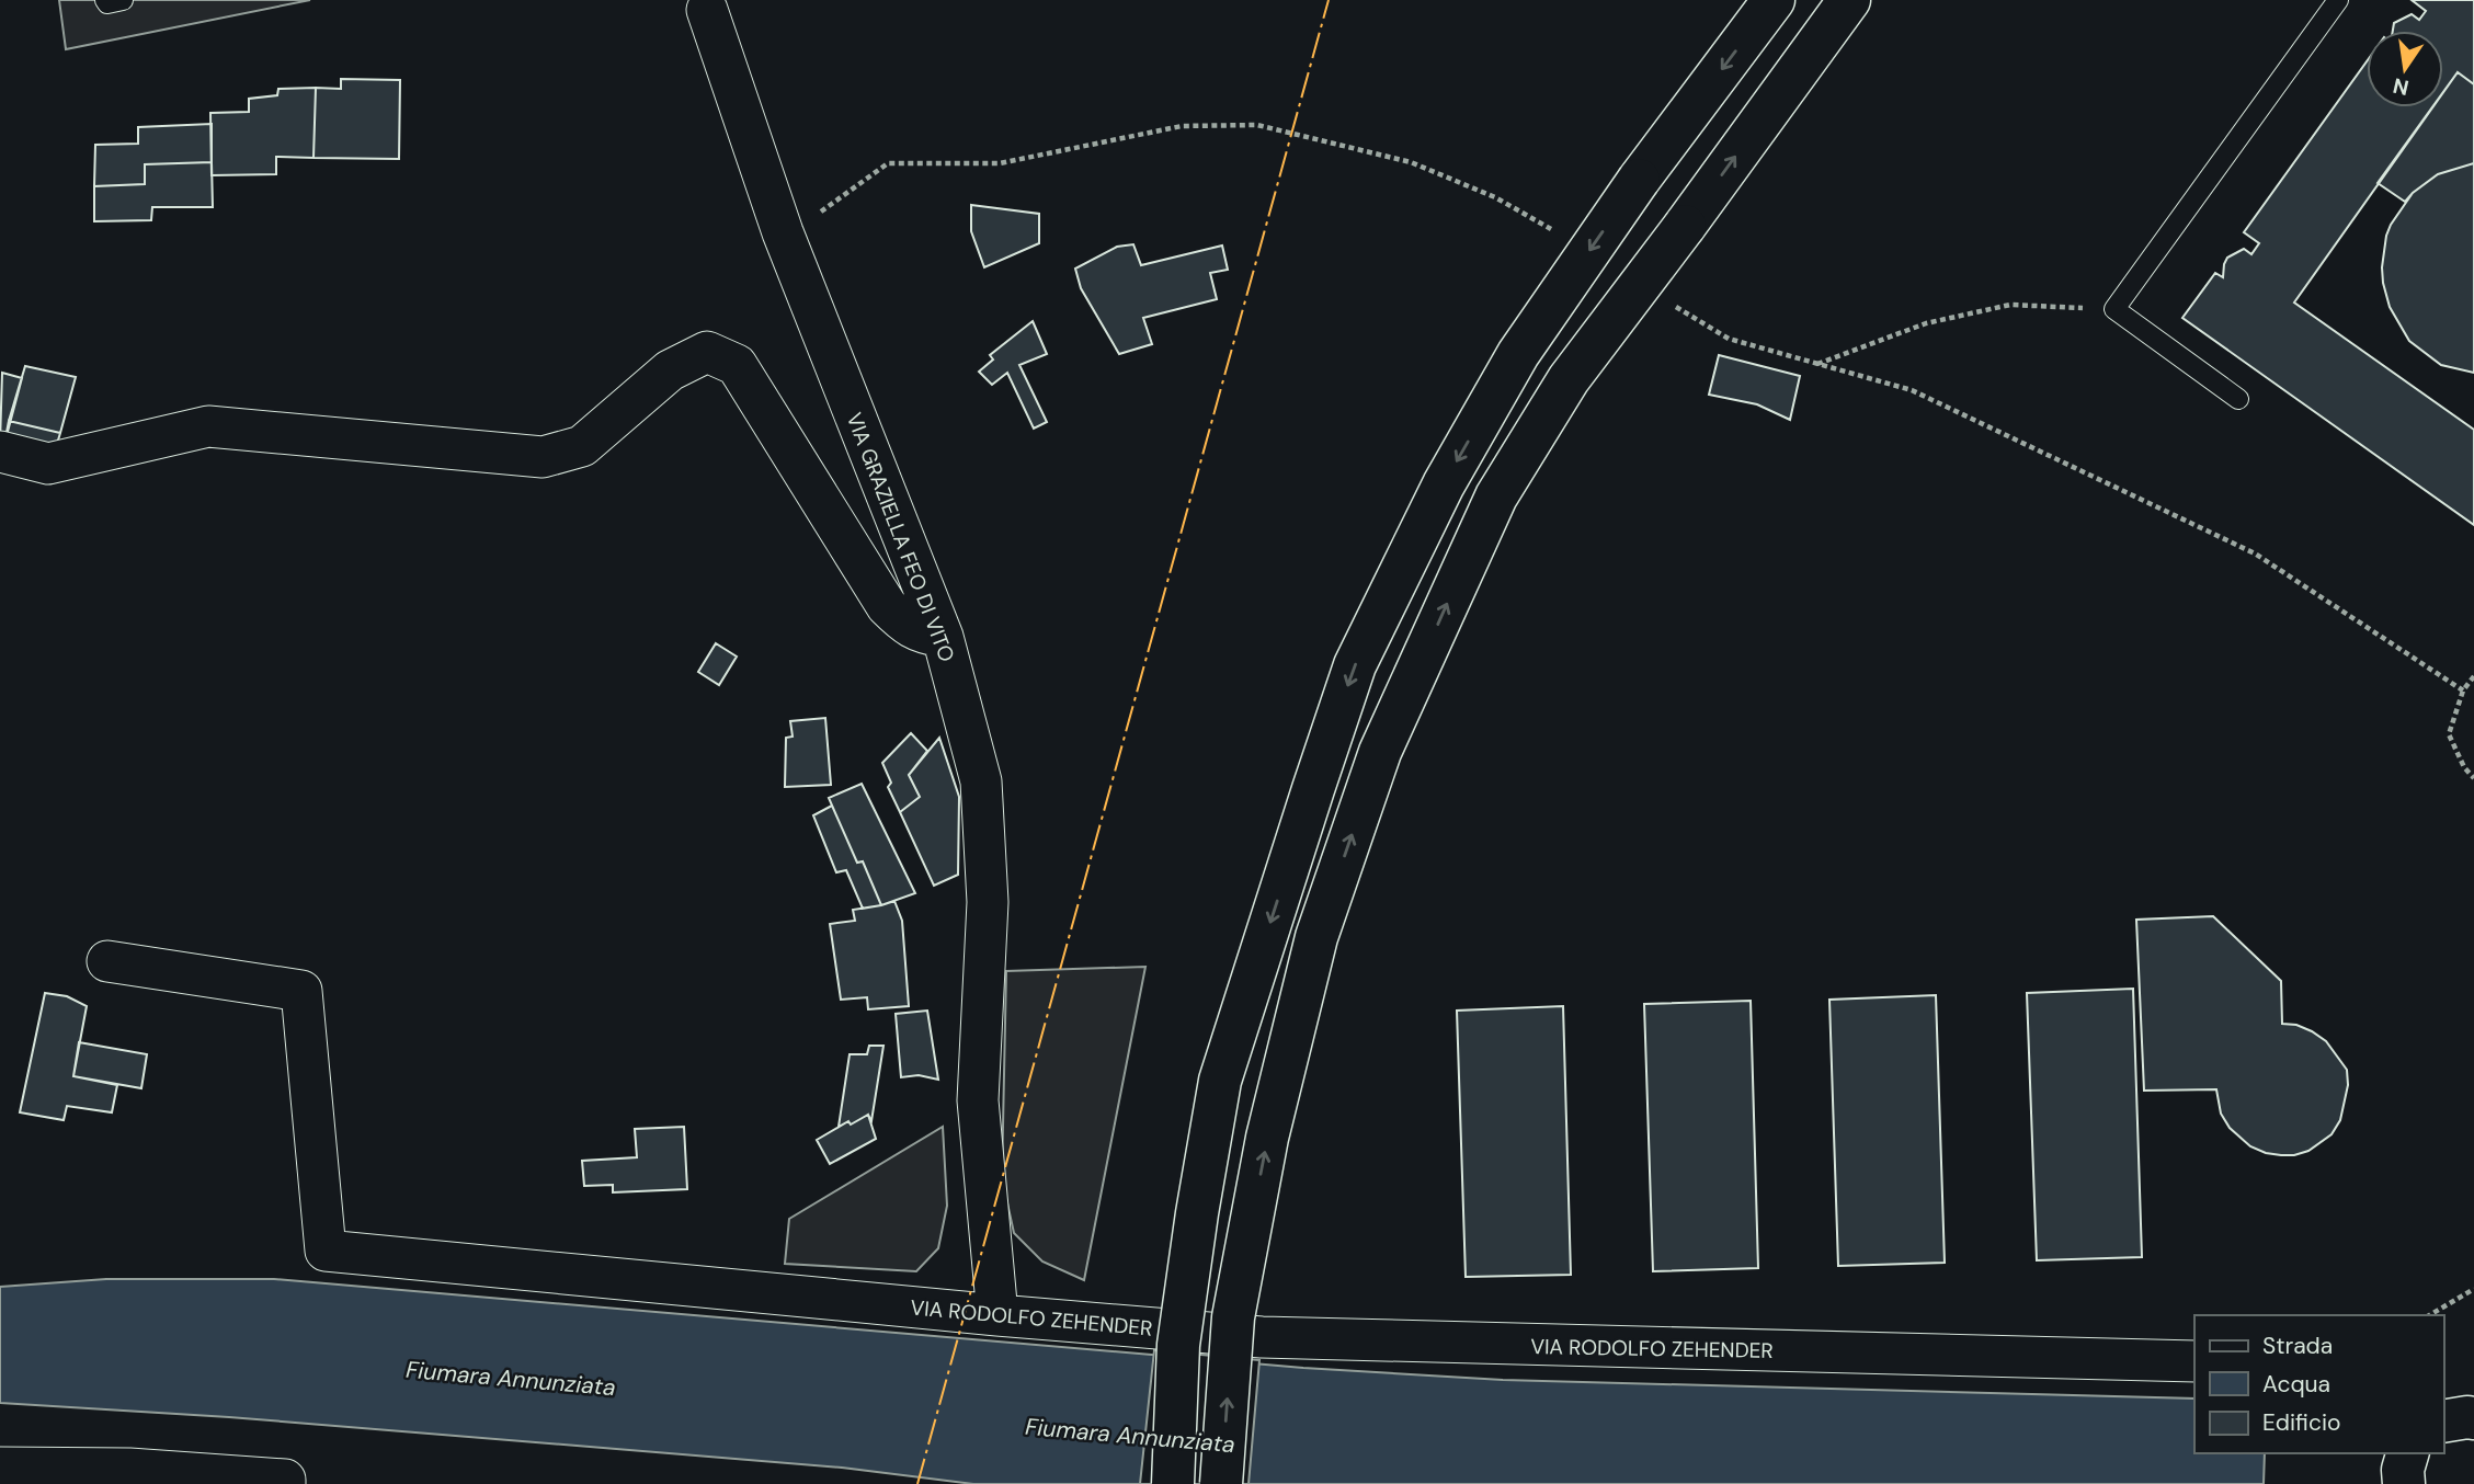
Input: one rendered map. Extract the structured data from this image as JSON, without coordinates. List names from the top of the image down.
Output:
{
  "streets": {
    "street": ["VIA GRAZIELLA FEO DI VITO", "VIA RODOLFO ZEHENDER"]
  },
  "crossings": [
    ["VIA GRAZIELLA FEO DI VITO", "VIA RODOLFO ZEHENDER"]
  ],
  "water": ["Fiumara Annunziata"],
  "legend": ["Strada", "Acqua", "Edificio"],
  "north": "bottom"
}
